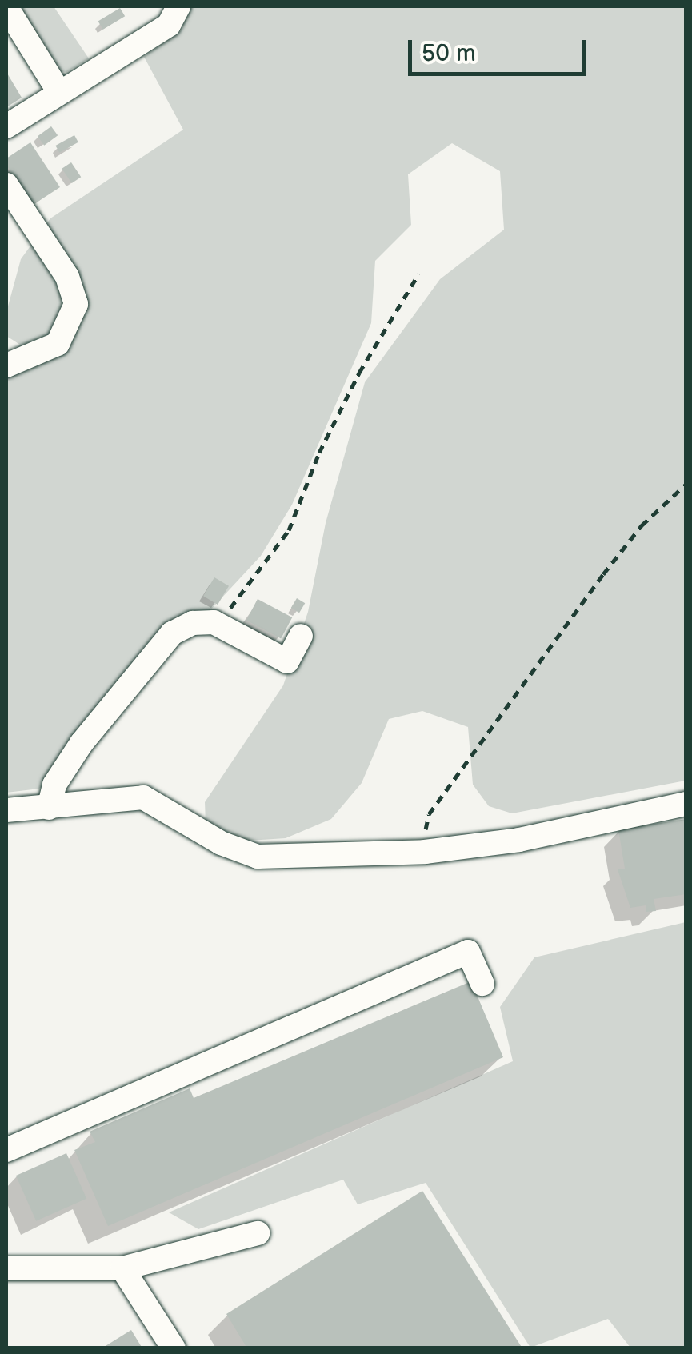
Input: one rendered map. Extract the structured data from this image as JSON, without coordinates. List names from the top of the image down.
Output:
{
  "scale_bar": "50 m"
}
